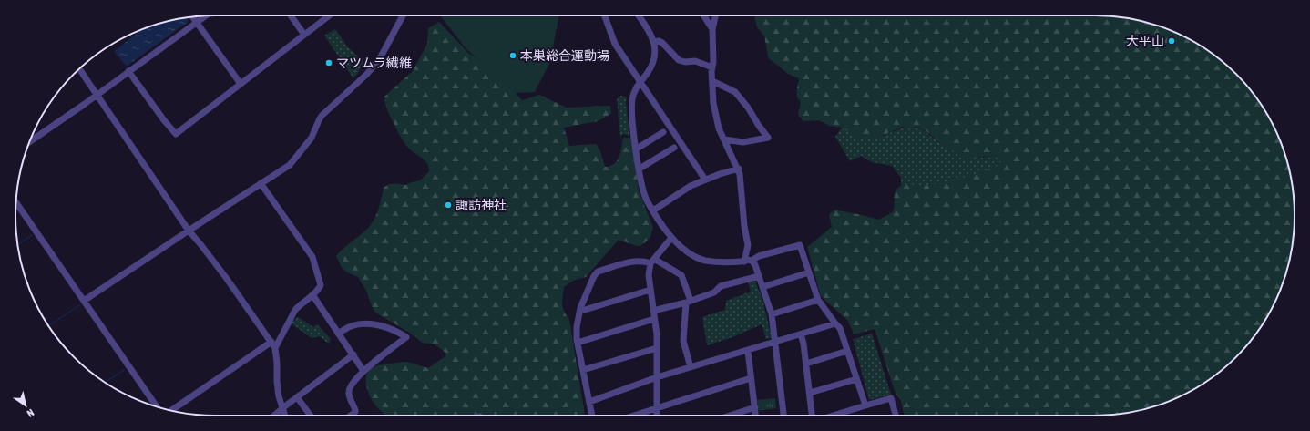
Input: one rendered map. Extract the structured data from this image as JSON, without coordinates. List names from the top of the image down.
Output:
{
  "places": [
    "大平山",
    "本巣総合運動場",
    "マツムラ繊維",
    "諏訪神社"
  ],
  "north": "bottom right"
}
